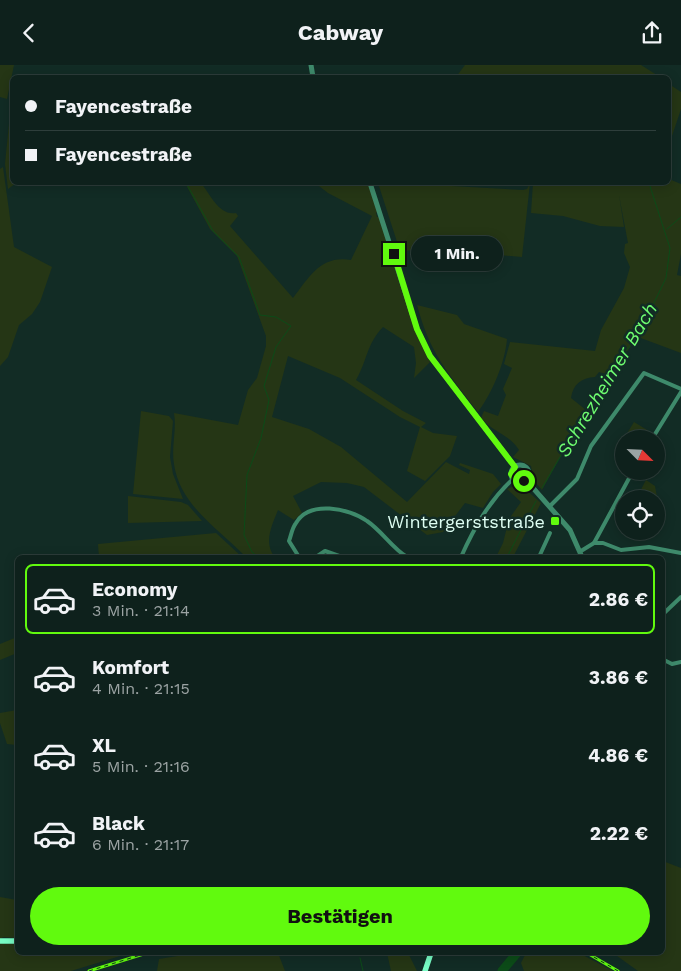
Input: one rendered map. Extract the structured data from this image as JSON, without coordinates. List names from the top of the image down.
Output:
{
  "water": ["Schrezheimer Bach"],
  "places": {
    "transit": ["Wintergerststraße"]
  },
  "north": "bottom right",
  "page": {
    "header": "Cabway",
    "banner": ["Fayencestraße", "Fayencestraße"],
    "bubble": "1 Min.",
    "list": [
      {
        "name": "Economy",
        "note": "3 Min. · 21:14",
        "value": "2.86 €"
      },
      {
        "name": "Komfort",
        "note": "4 Min. · 21:15",
        "value": "3.86 €"
      },
      {
        "name": "XL",
        "note": "5 Min. · 21:16",
        "value": "4.86 €"
      },
      {
        "name": "Black",
        "note": "6 Min. · 21:17",
        "value": "2.22 €"
      }
    ],
    "buttons": "Bestätigen"
  }
}
